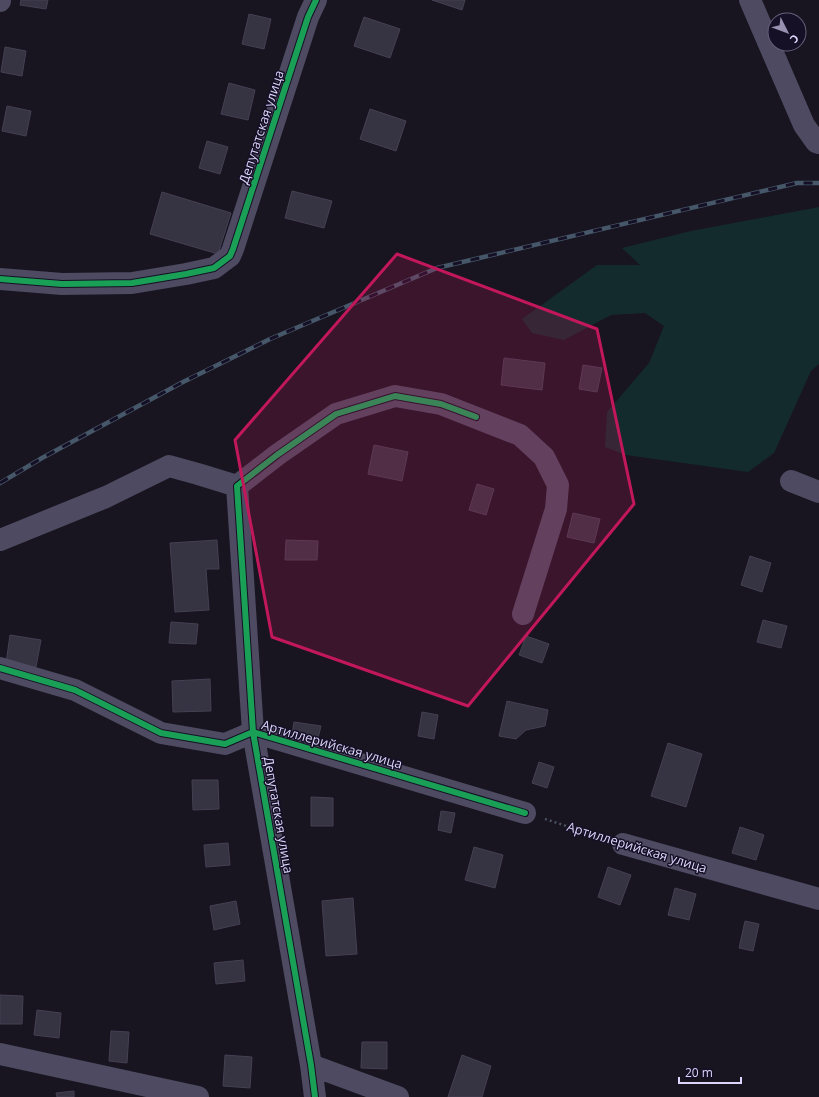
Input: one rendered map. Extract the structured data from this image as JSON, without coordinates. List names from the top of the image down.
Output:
{
  "streets": {
    "street": ["Депутатская улица", "Артиллерийская улица"]
  },
  "crossings": [
    ["Депутатская улица", "Артиллерийская улица"]
  ],
  "scale_bar": "20 m",
  "north": "bottom right"
}
